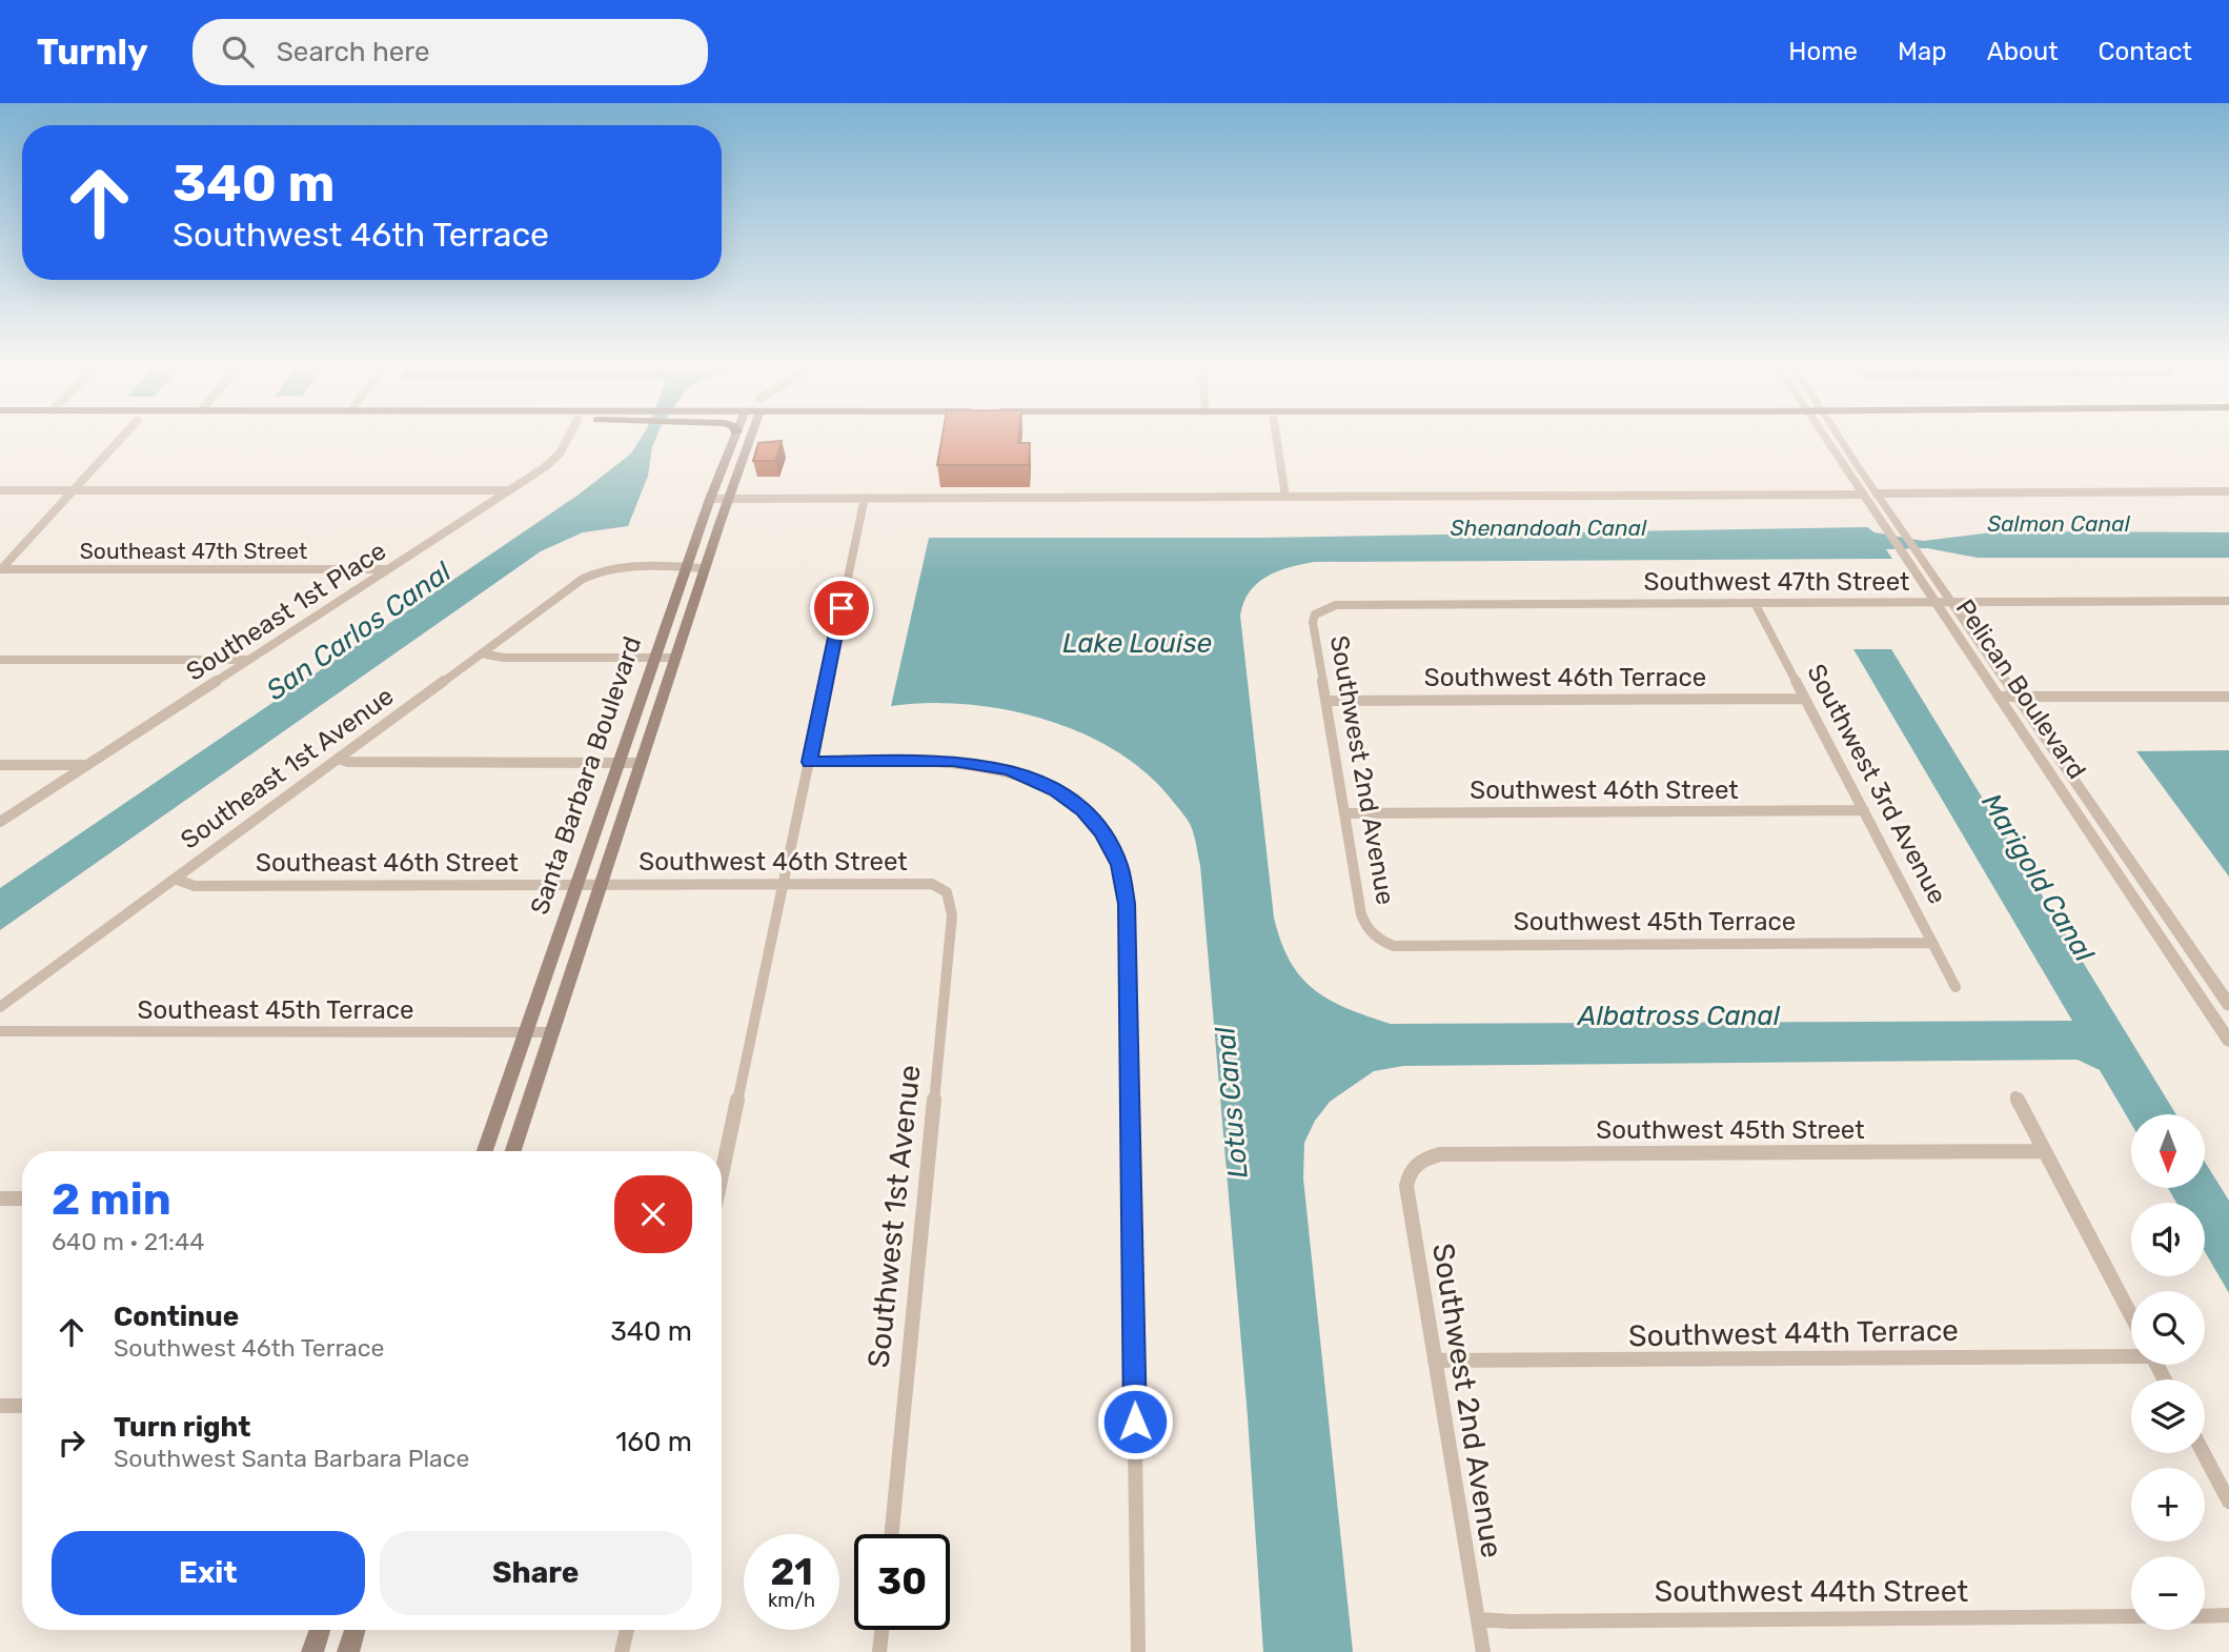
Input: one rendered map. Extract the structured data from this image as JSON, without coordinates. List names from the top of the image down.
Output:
{
  "streets": {
    "main road": ["Santa Barbara Boulevard"],
    "street": [
      "Southeast 47th Street",
      "Southwest 47th Street",
      "Southeast 1st Place",
      "Southwest 46th Terrace",
      "Pelican Boulevard",
      "Southeast 1st Avenue",
      "Southwest 2nd Avenue",
      "Southwest 3rd Avenue",
      "Southwest 46th Street",
      "Southeast 46th Street",
      "Southwest 45th Terrace",
      "Southeast 45th Terrace",
      "Southwest 45th Street",
      "Southwest 1st Avenue",
      "Southwest 44th Terrace",
      "Southwest 44th Street"
    ]
  },
  "crossings": [
    ["Southeast 47th Street", "Southeast 1st Place"],
    ["Southwest 47th Street", "Pelican Boulevard"],
    ["Southwest 47th Street", "Southwest 2nd Avenue"],
    ["Southwest 47th Street", "Southwest 3rd Avenue"],
    ["Southwest 46th Terrace", "Southwest 2nd Avenue"],
    ["Southwest 46th Terrace", "Southwest 3rd Avenue"],
    ["Southeast 1st Avenue", "Santa Barbara Boulevard"],
    ["Southeast 1st Avenue", "Southeast 46th Street"],
    ["Southwest 2nd Avenue", "Southwest 46th Street"],
    ["Southwest 2nd Avenue", "Southwest 45th Terrace"],
    ["Southwest 2nd Avenue", "Southwest 45th Street"],
    ["Southwest 2nd Avenue", "Southwest 44th Terrace"],
    ["Southwest 2nd Avenue", "Southwest 44th Street"],
    ["Santa Barbara Boulevard", "Southwest 46th Street"],
    ["Santa Barbara Boulevard", "Southeast 46th Street"],
    ["Santa Barbara Boulevard", "Southeast 45th Terrace"],
    ["Southwest 3rd Avenue", "Southwest 46th Street"],
    ["Southwest 3rd Avenue", "Southwest 45th Terrace"],
    ["Southwest 46th Street", "Southeast 46th Street"],
    ["Southwest 46th Street", "Southwest 1st Avenue"]
  ],
  "water": [
    "Salmon Canal",
    "Shenandoah Canal",
    "San Carlos Canal",
    "Lake Louise",
    "Marigold Canal",
    "Albatross Canal",
    "Lotus Canal"
  ],
  "north": "bottom",
  "page": {
    "header": "Turnly",
    "search": "Search here",
    "nav": [
      "Home",
      "Map",
      "About",
      "Contact"
    ],
    "turn": ["340 m", "Southwest 46th Terrace"],
    "map_buttons": ["+", "−"],
    "heading": ["2 min", "640 m · 21:44"],
    "list": [
      {
        "name": "Continue",
        "note": "Southwest 46th Terrace",
        "value": "340 m"
      },
      {
        "name": "Turn right",
        "note": "Southwest Santa Barbara Place",
        "value": "160 m"
      }
    ],
    "buttons": ["Exit", "Share"],
    "speed": "21 km/h",
    "limit": "30"
  }
}
